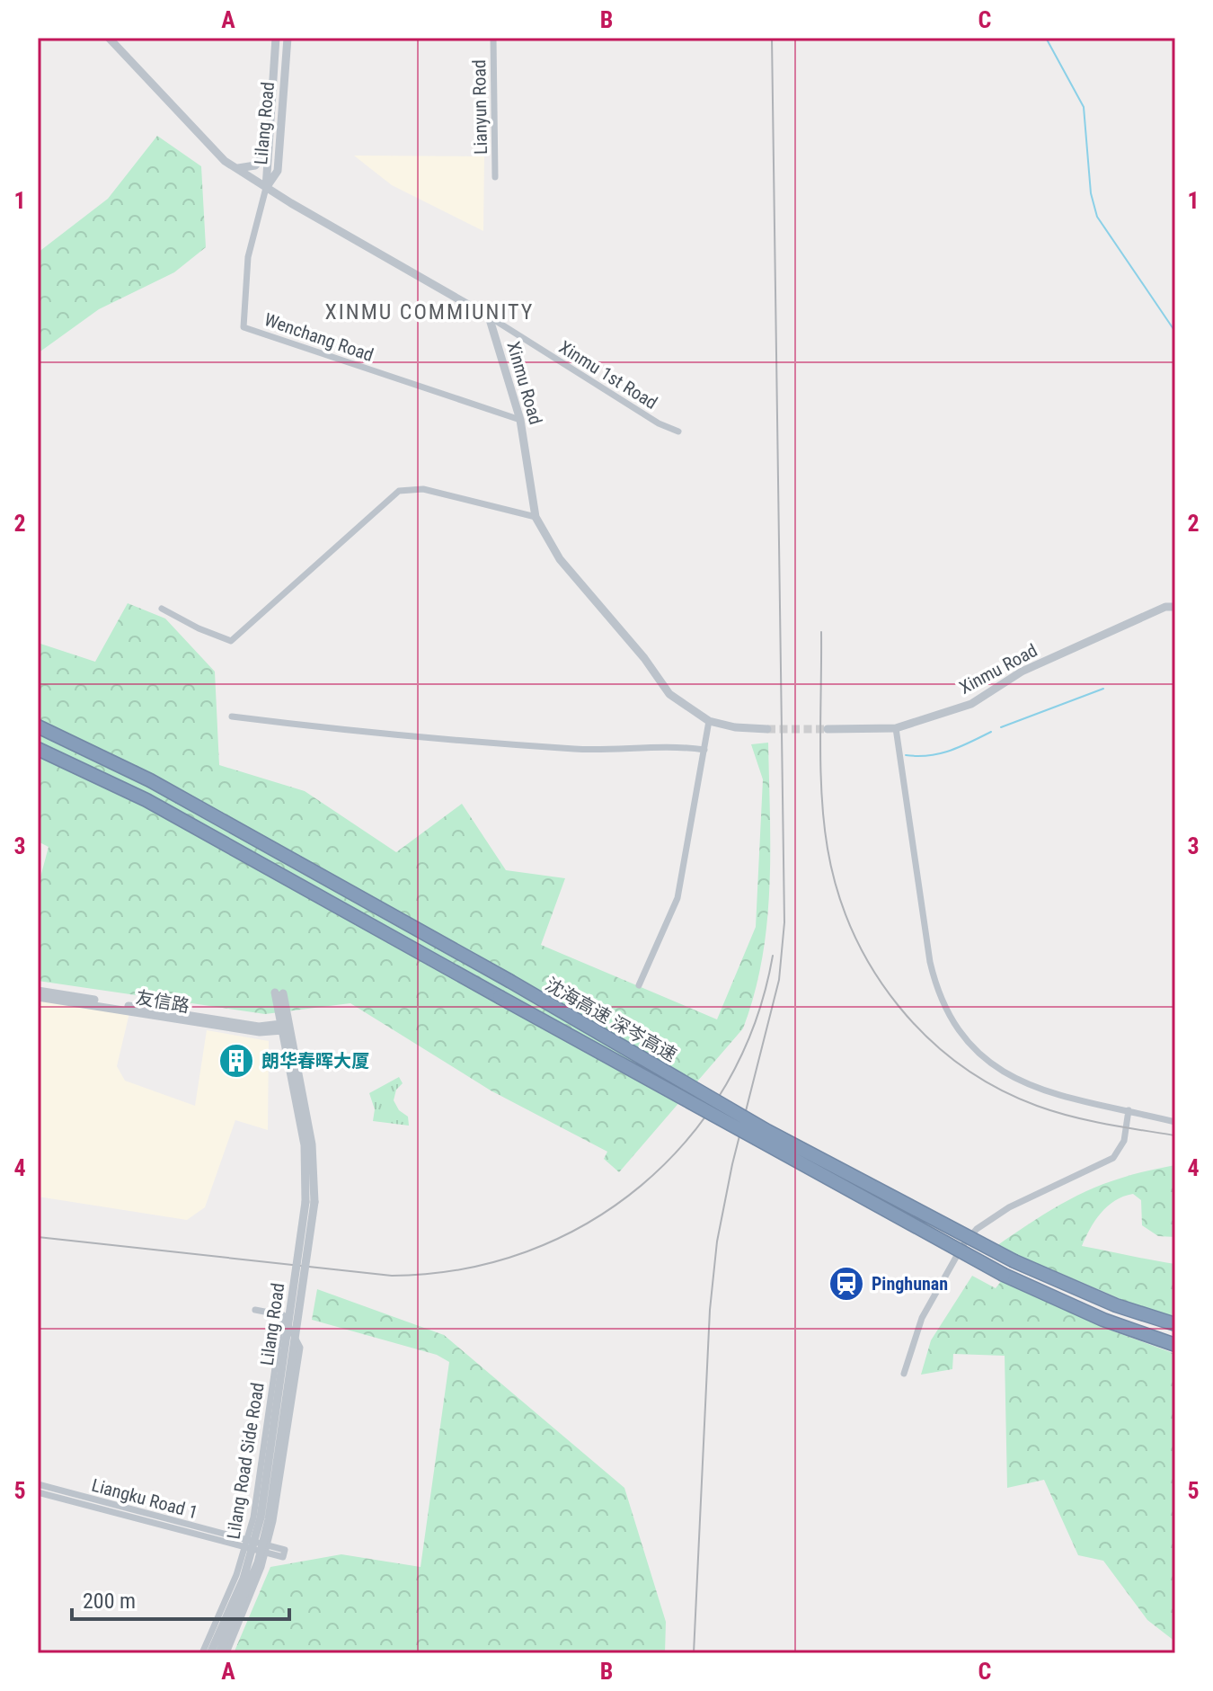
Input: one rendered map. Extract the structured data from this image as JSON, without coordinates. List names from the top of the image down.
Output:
{
  "streets": {
    "highway": ["沈海高速 深岑高速"],
    "street": [
      "Lianyun Road",
      "Lilang Road",
      "Wenchang Road",
      "Xinmu 1st Road",
      "Xinmu Road",
      "友信路",
      "Lilang Road Side Road",
      "Liangku Road 1"
    ]
  },
  "crossings": [
    ["Lilang Road", "Wenchang Road"],
    ["Lilang Road", "友信路"],
    ["Wenchang Road", "Xinmu Road"],
    ["Xinmu 1st Road", "Xinmu Road"],
    ["Lilang Road Side Road", "Liangku Road 1"]
  ],
  "districts": ["XINMU COMMIUNITY"],
  "places": {
    "building": ["朗华春晖大厦"],
    "station": ["Pinghunan"]
  },
  "scale_bar": "200 m",
  "grid": {
    "columns": ["A", "B", "C"],
    "rows": [
      "1",
      "2",
      "3",
      "4",
      "5"
    ]
  }
}
